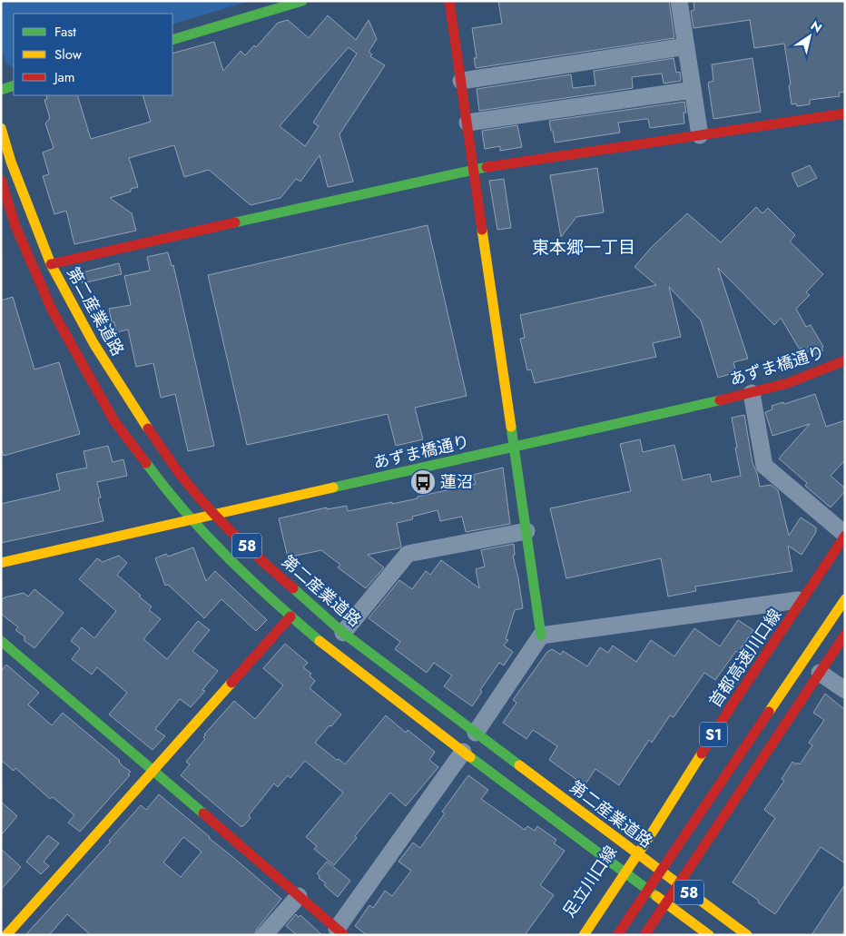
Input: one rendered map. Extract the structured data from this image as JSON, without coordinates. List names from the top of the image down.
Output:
{
  "streets": {
    "main road": [
      "第二産業道路",
      "あずま橋通り",
      "58",
      "首都高速川口線",
      "S1",
      "足立川口線"
    ]
  },
  "crossings": [
    ["第二産業道路", "あずま橋通り"],
    ["第二産業道路", "足立川口線"],
    ["首都高速川口線", "足立川口線"]
  ],
  "districts": ["東本郷一丁目"],
  "places": {
    "bus stop": ["蓮沼"]
  },
  "legend": ["Fast", "Slow", "Jam"],
  "north": "top right"
}
